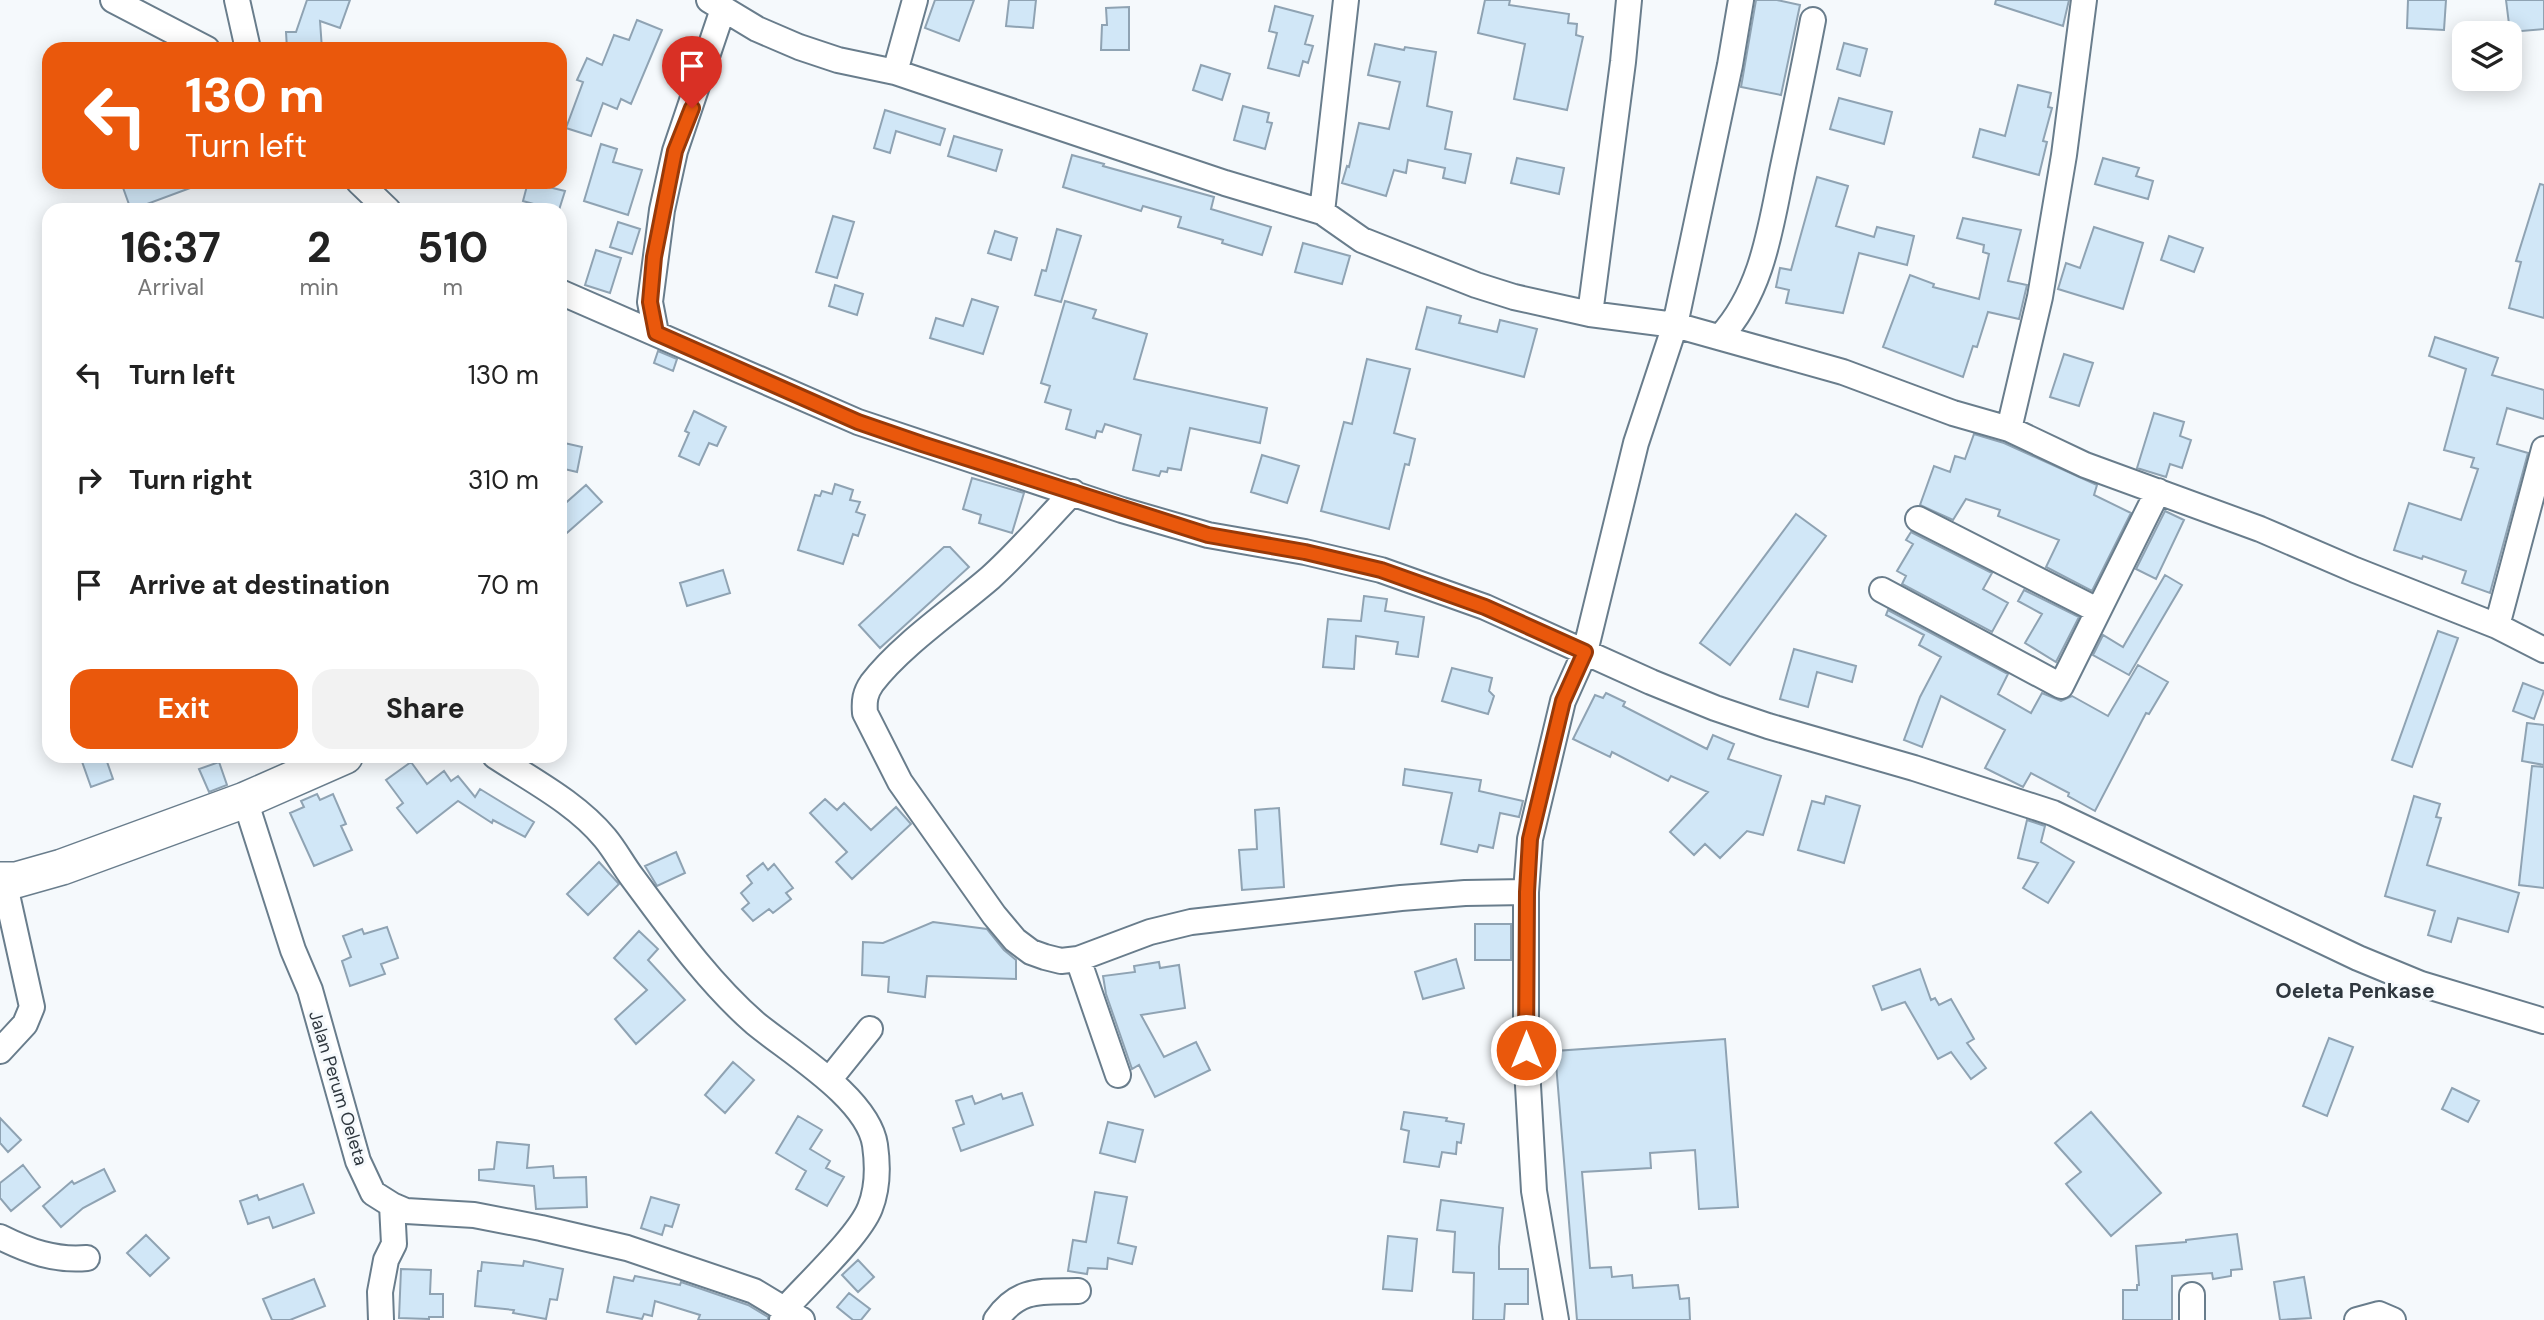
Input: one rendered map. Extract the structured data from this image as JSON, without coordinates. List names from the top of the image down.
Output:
{
  "streets": {
    "street": ["Jalan Perum Oeleta"]
  },
  "districts": ["Oeleta Penkase"],
  "page": {
    "turn": ["130 m", "Turn left"],
    "eta": [
      "16:37",
      "Arrival",
      "2",
      "min",
      "510",
      "m"
    ],
    "list": [
      {
        "name": "Turn left",
        "value": "130 m"
      },
      {
        "name": "Turn right",
        "value": "310 m"
      },
      {
        "name": "Arrive at destination",
        "value": "70 m"
      }
    ],
    "buttons": ["Exit", "Share"]
  }
}
